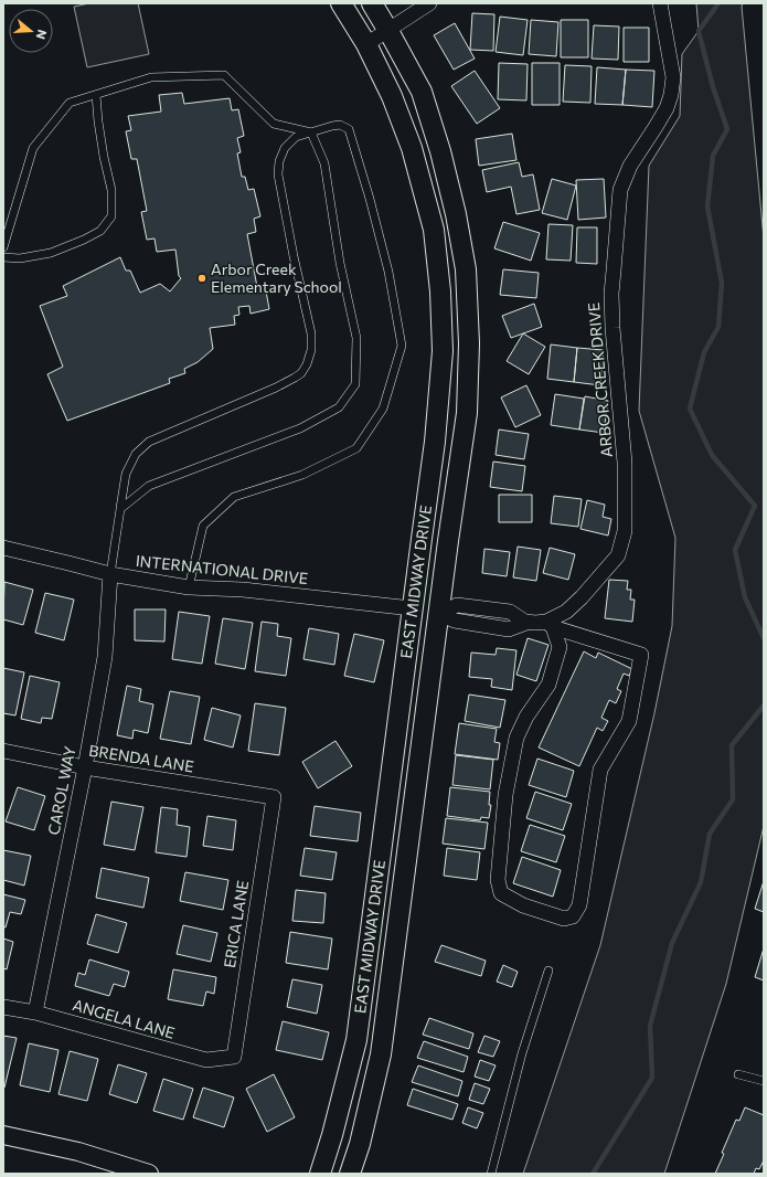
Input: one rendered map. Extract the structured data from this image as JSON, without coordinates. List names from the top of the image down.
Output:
{
  "streets": {
    "main road": ["EAST MIDWAY DRIVE"],
    "street": [
      "ARBOR CREEK DRIVE",
      "INTERNATIONAL DRIVE",
      "BRENDA LANE",
      "CAROL WAY",
      "ERICA LANE",
      "ANGELA LANE"
    ]
  },
  "crossings": [
    ["INTERNATIONAL DRIVE", "EAST MIDWAY DRIVE"],
    ["INTERNATIONAL DRIVE", "CAROL WAY"],
    ["BRENDA LANE", "CAROL WAY"],
    ["BRENDA LANE", "ERICA LANE"],
    ["CAROL WAY", "ANGELA LANE"],
    ["ERICA LANE", "ANGELA LANE"]
  ],
  "places": ["Arbor Creek Elementary School"],
  "north": "right"
}
